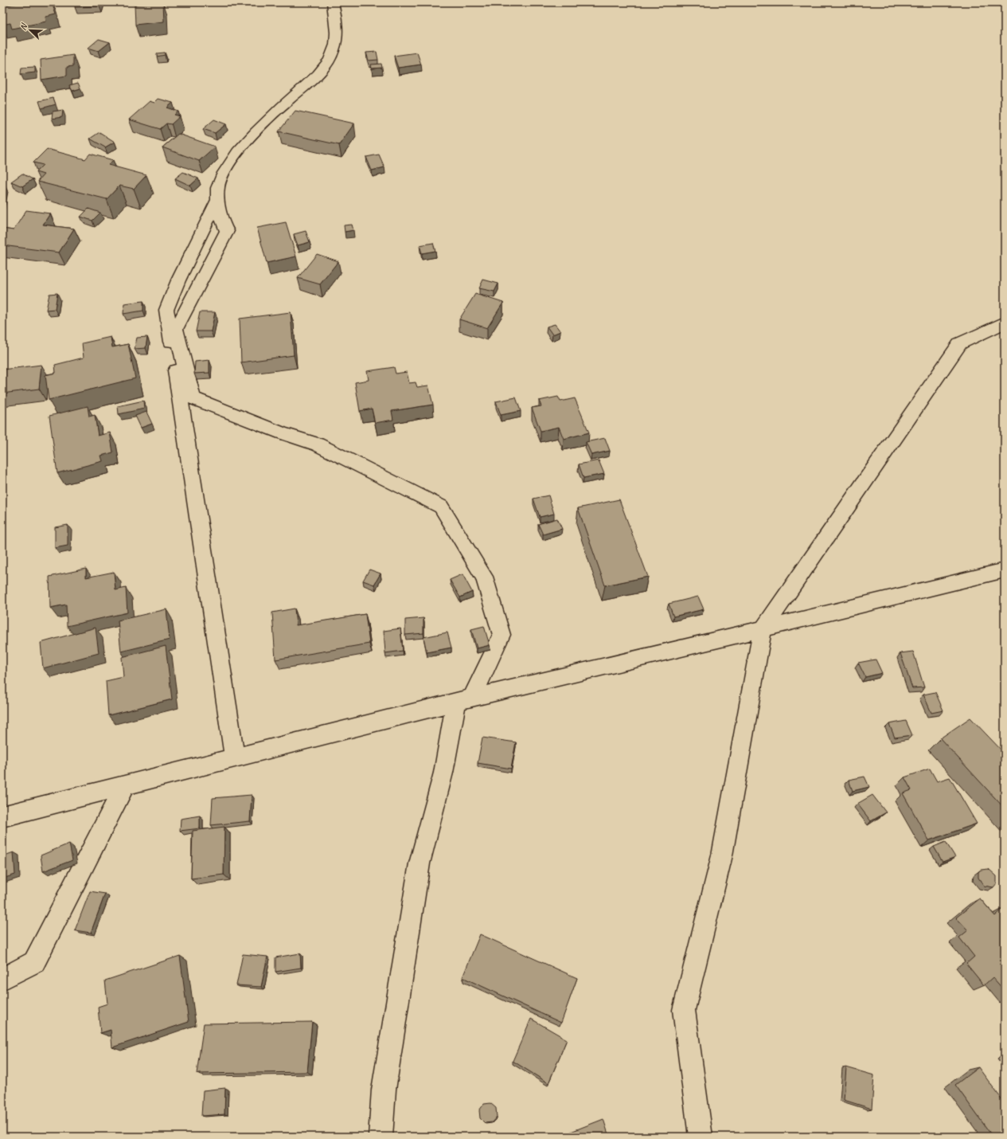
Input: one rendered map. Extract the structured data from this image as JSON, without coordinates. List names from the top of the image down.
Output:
{
  "north": "top left"
}
